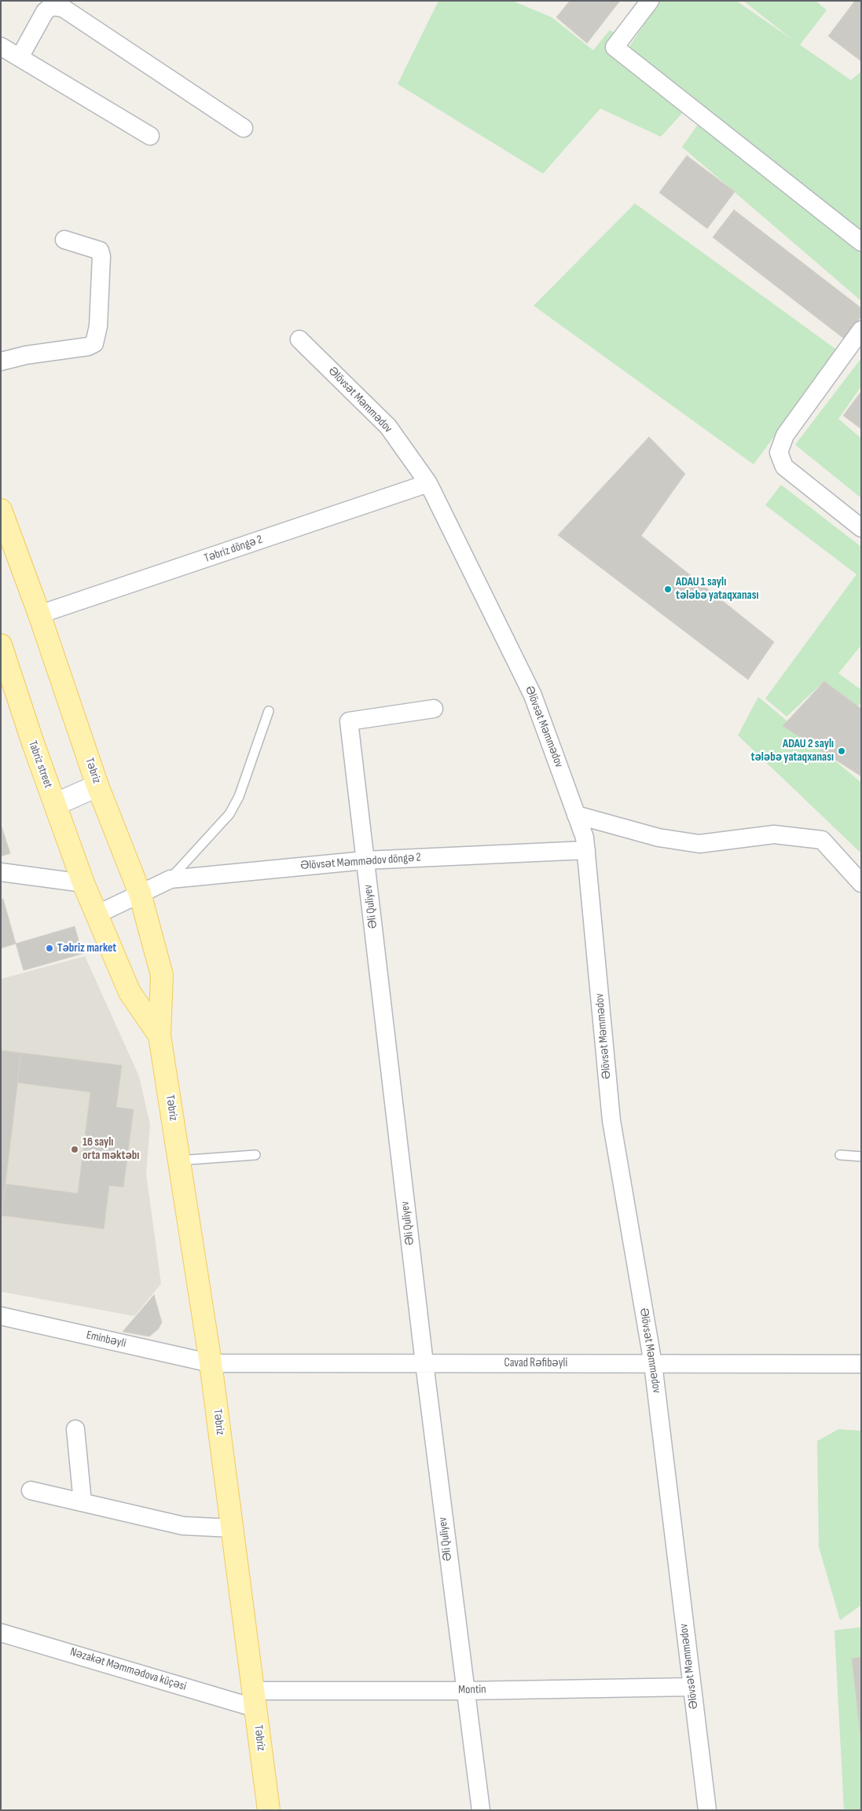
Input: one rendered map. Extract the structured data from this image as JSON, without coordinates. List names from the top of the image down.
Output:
{
  "streets": {
    "main road": ["Tabriz street", "Təbriz"],
    "street": [
      "Əlövsət Məmmədov",
      "Təbriz döngə 2",
      "Əlövsət Məmmədov döngə 2",
      "Əli Quliyev",
      "Eminbəyli",
      "Cavad Rəfibəyli",
      "Nəzakət Məmmədova küçəsi",
      "Montin"
    ]
  },
  "crossings": [
    ["Əlövsət Məmmədov", "Təbriz döngə 2"],
    ["Əlövsət Məmmədov", "Əlövsət Məmmədov döngə 2"],
    ["Əlövsət Məmmədov", "Cavad Rəfibəyli"],
    ["Əlövsət Məmmədov", "Montin"],
    ["Təbriz döngə 2", "Təbriz"],
    ["Tabriz street", "Təbriz"],
    ["Təbriz", "Əlövsət Məmmədov döngə 2"],
    ["Təbriz", "Eminbəyli"],
    ["Təbriz", "Cavad Rəfibəyli"],
    ["Təbriz", "Nəzakət Məmmədova küçəsi"],
    ["Təbriz", "Montin"],
    ["Əlövsət Məmmədov döngə 2", "Əli Quliyev"],
    ["Əli Quliyev", "Cavad Rəfibəyli"],
    ["Əli Quliyev", "Montin"],
    ["Eminbəyli", "Cavad Rəfibəyli"],
    ["Nəzakət Məmmədova küçəsi", "Montin"]
  ],
  "places": [
    "ADAU 1 saylı tələbə yataqxanası",
    "ADAU 2 saylı tələbə yataqxanası",
    "Təbriz market",
    "16 saylı orta məktəbı"
  ]
}
